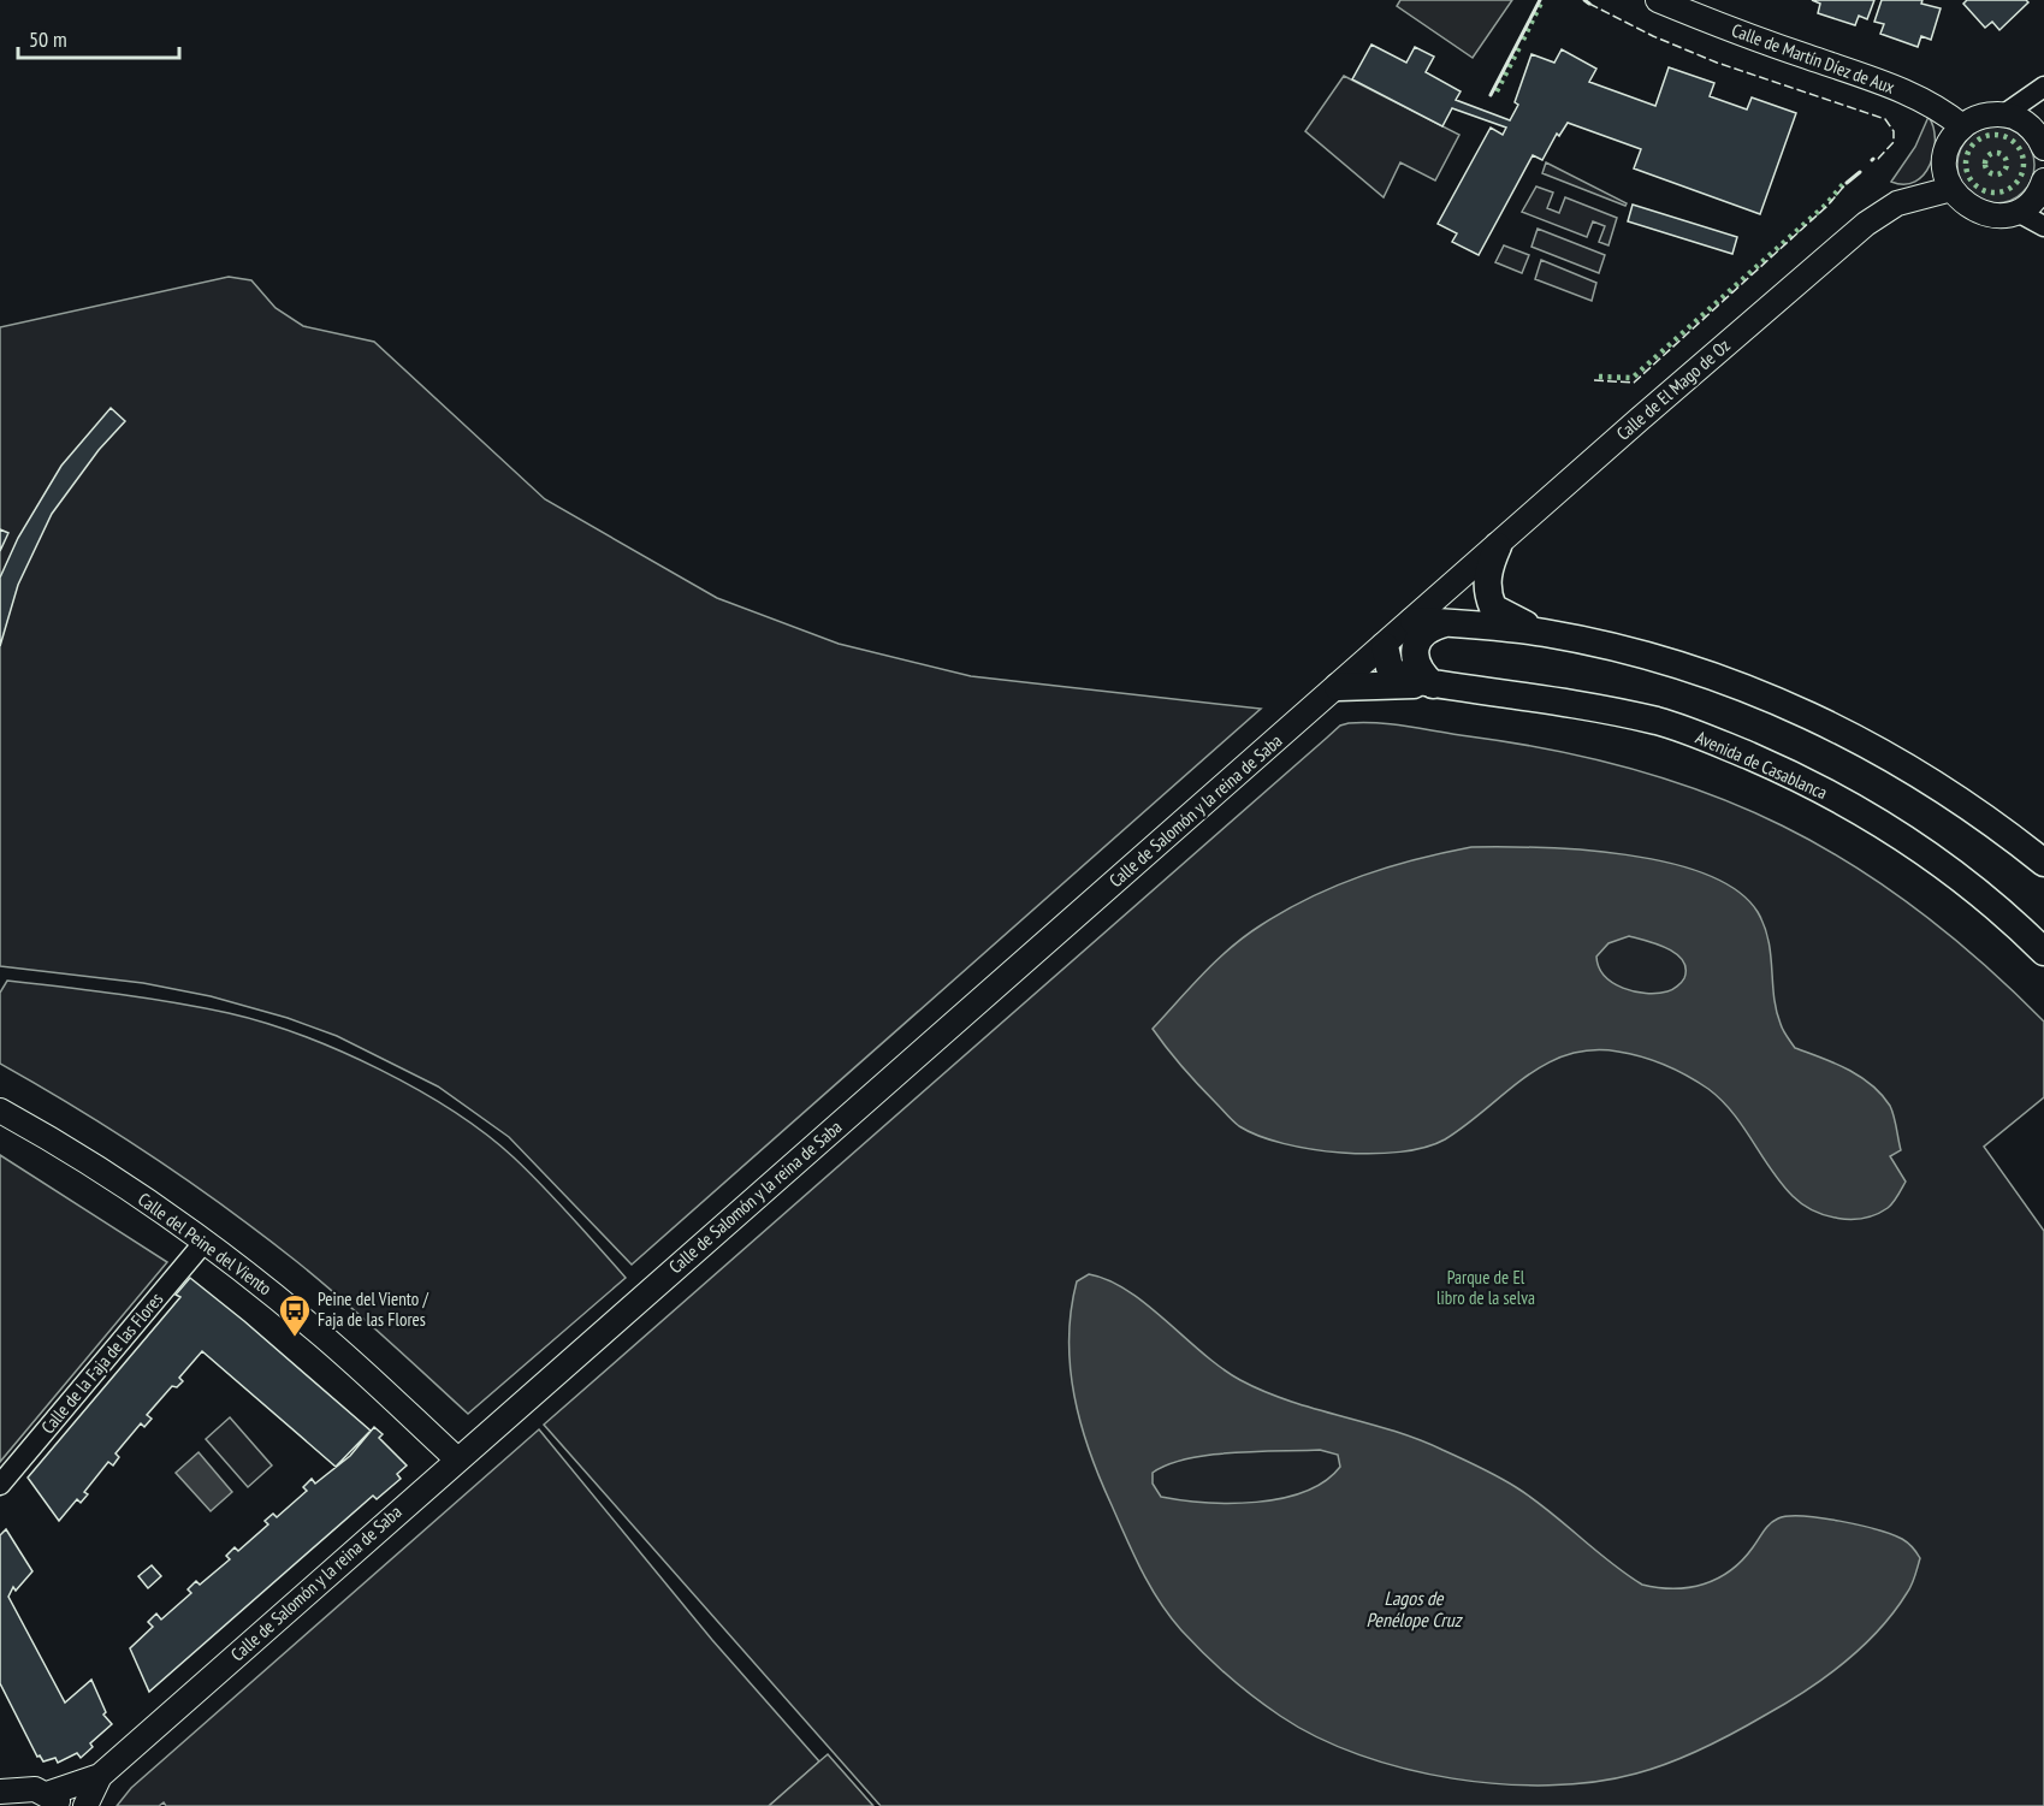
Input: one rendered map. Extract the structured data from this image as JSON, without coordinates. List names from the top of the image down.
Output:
{
  "streets": {
    "main road": ["Avenida de Casablanca"],
    "street": [
      "Calle de Martín Díez de Aux",
      "Calle de El Mago de Oz",
      "Calle de Salomón y la reina de Saba",
      "Calle del Peine del Viento",
      "Calle de la Faja de las Flores"
    ]
  },
  "crossings": [
    ["Calle de El Mago de Oz", "Calle de Salomón y la reina de Saba"],
    ["Calle de Salomón y la reina de Saba", "Calle del Peine del Viento"],
    ["Calle del Peine del Viento", "Calle de la Faja de las Flores"]
  ],
  "water": ["Lagos de Penélope Cruz"],
  "parks": ["Parque de El libro de la selva"],
  "places": {
    "bus stop": ["Peine del Viento / Faja de las Flores"]
  },
  "scale_bar": "50 m"
}
